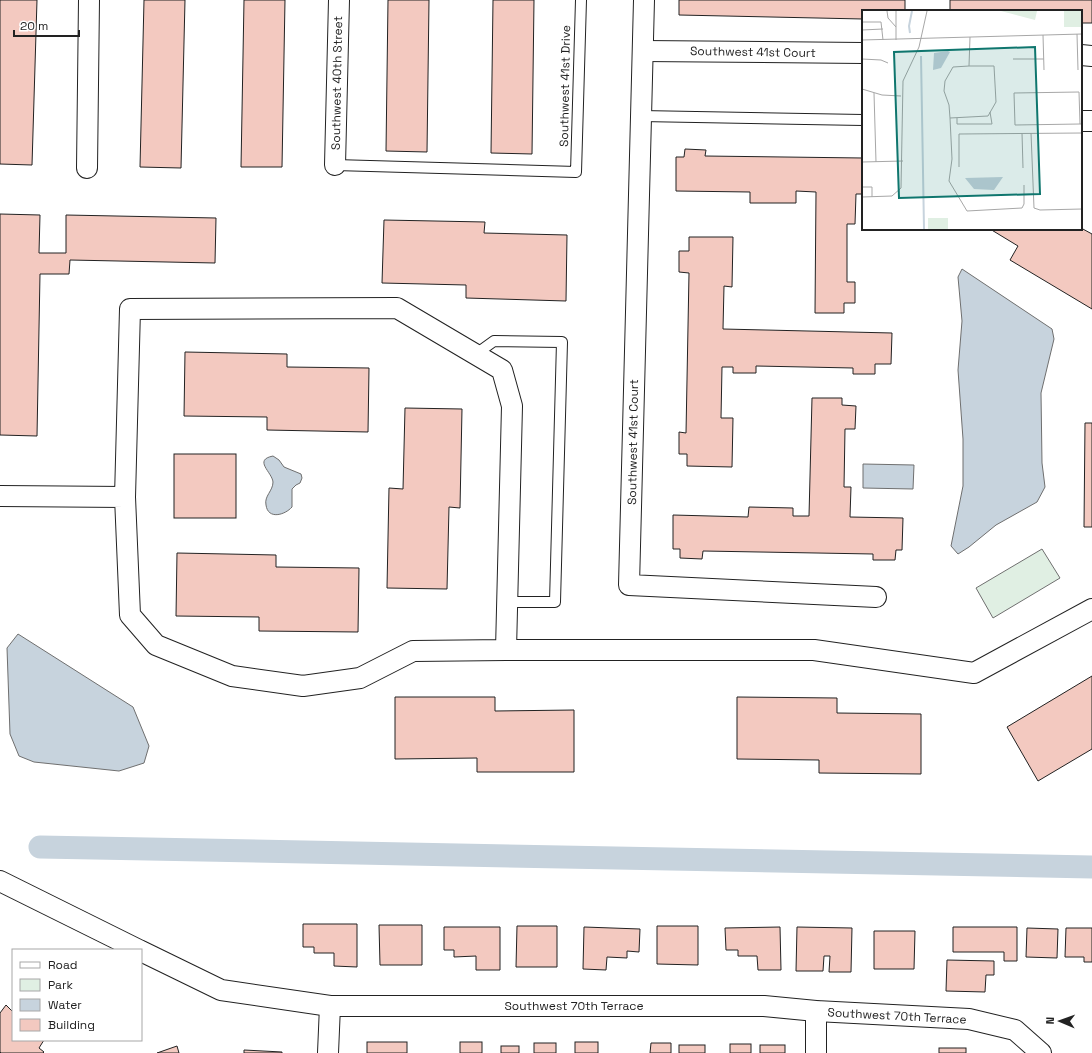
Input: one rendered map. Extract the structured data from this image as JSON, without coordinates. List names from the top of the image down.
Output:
{
  "streets": {
    "street": ["Southwest 41st Court", "Southwest 40th Street", "Southwest 70th Terrace"],
    "lane": ["Southwest 41st Drive"]
  },
  "crossings": [
    ["Southwest 40th Street", "Southwest 41st Drive"]
  ],
  "legend": [
    "Road",
    "Park",
    "Water",
    "Building"
  ],
  "scale_bar": "20 m",
  "north": "left"
}
